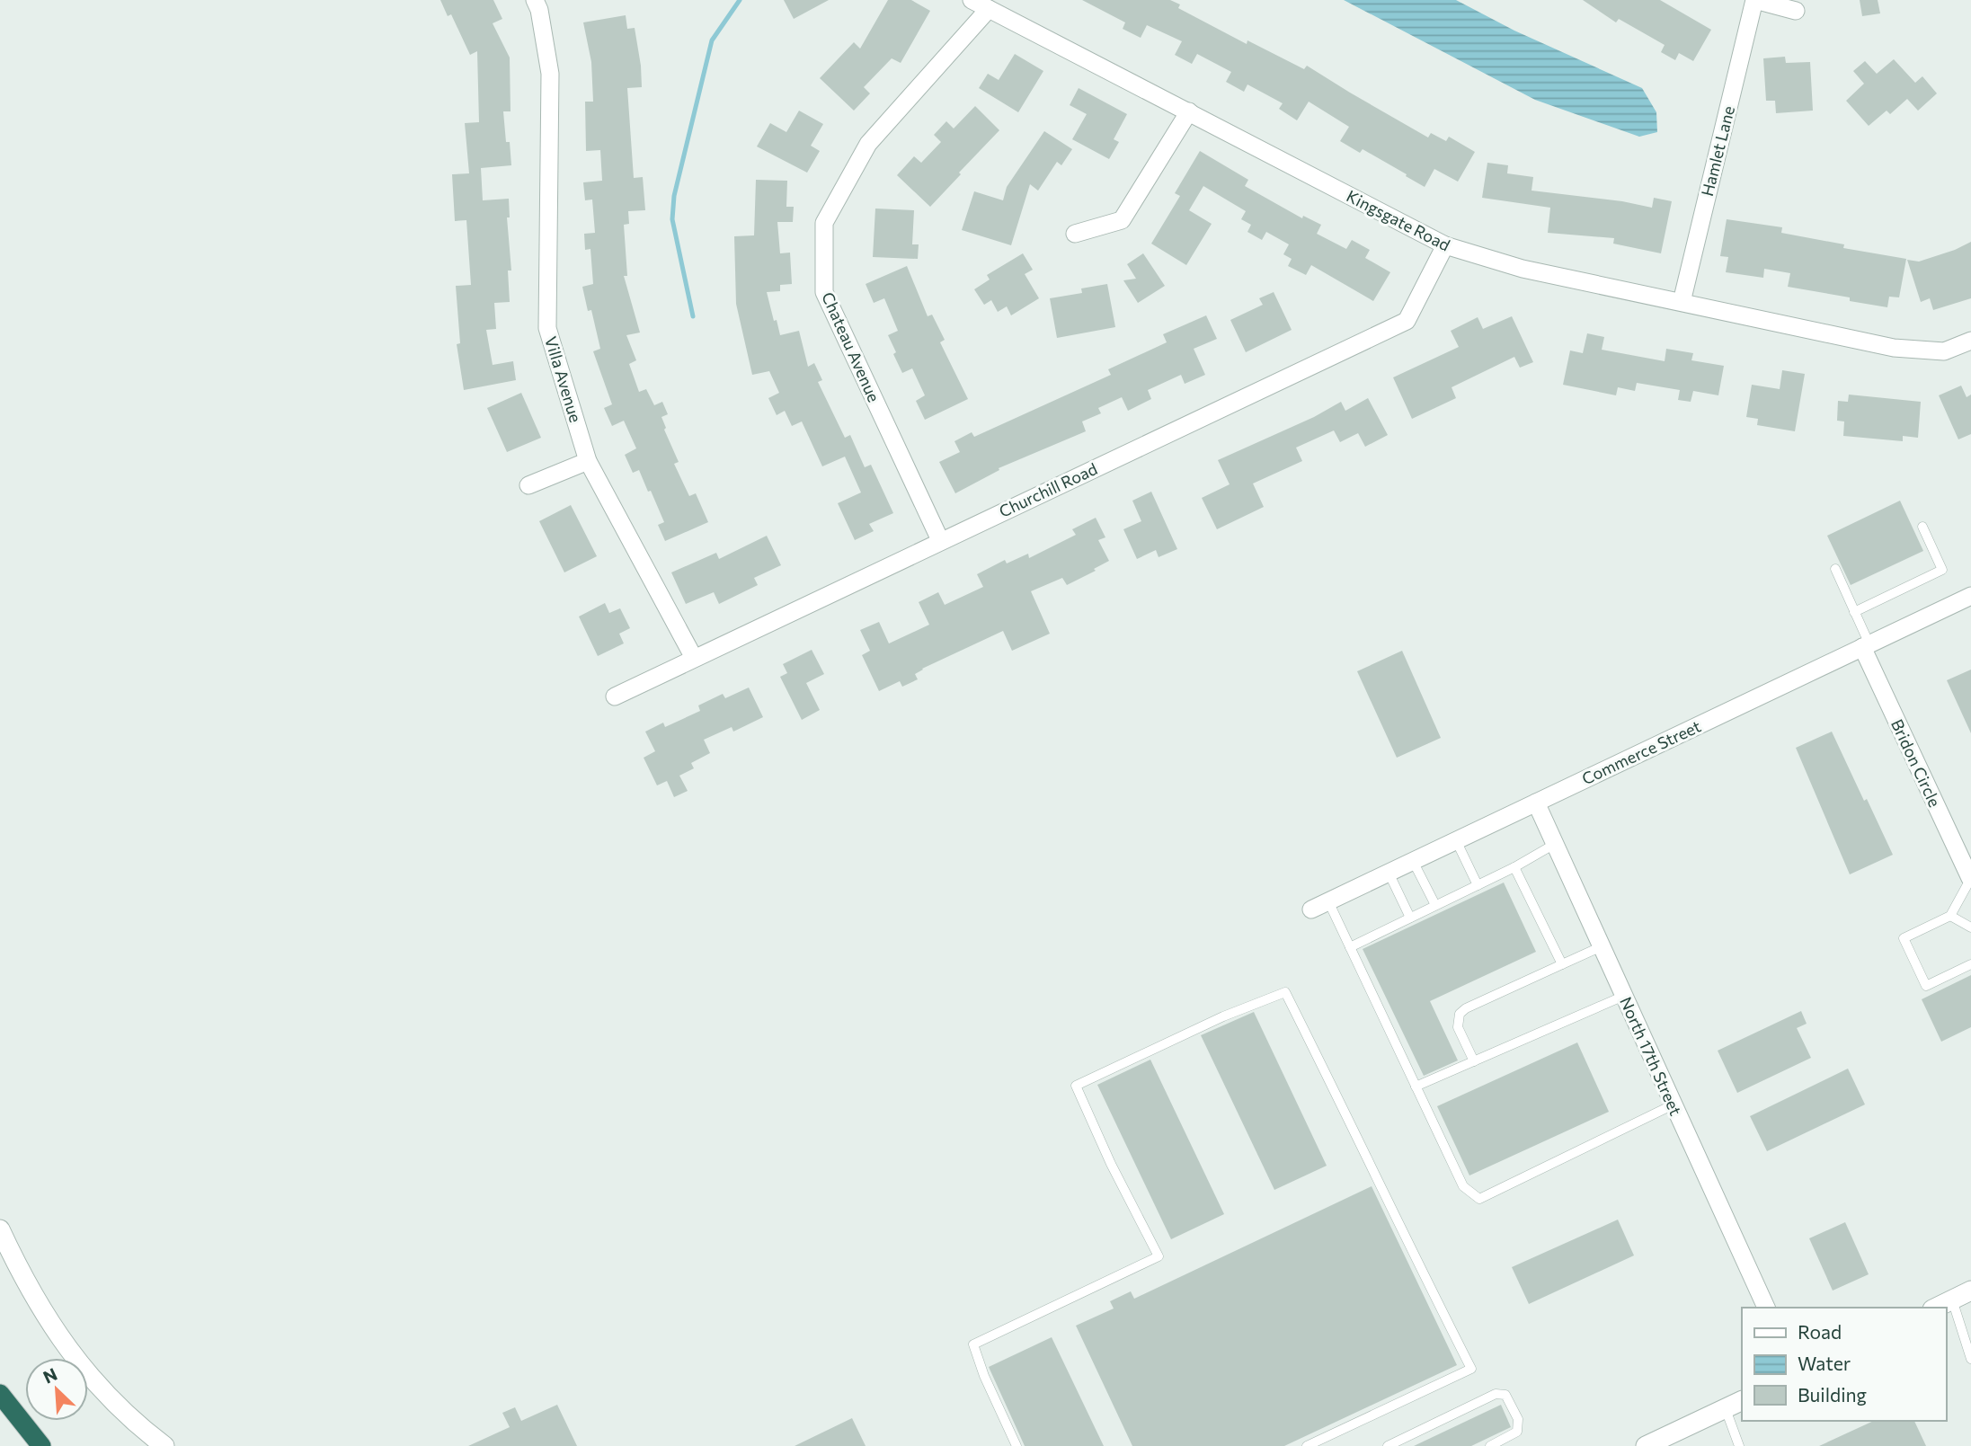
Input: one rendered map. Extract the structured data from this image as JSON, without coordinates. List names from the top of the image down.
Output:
{
  "streets": {
    "street": [
      "Hamlet Lane",
      "Kingsgate Road",
      "Chateau Avenue",
      "Villa Avenue",
      "Churchill Road",
      "Commerce Street",
      "Bridon Circle",
      "North 17th Street"
    ]
  },
  "crossings": [
    ["Hamlet Lane", "Kingsgate Road"],
    ["Kingsgate Road", "Chateau Avenue"],
    ["Kingsgate Road", "Churchill Road"],
    ["Chateau Avenue", "Churchill Road"],
    ["Villa Avenue", "Churchill Road"],
    ["Commerce Street", "Bridon Circle"],
    ["Commerce Street", "North 17th Street"]
  ],
  "legend": ["Road", "Water", "Building"],
  "north": "top left"
}
